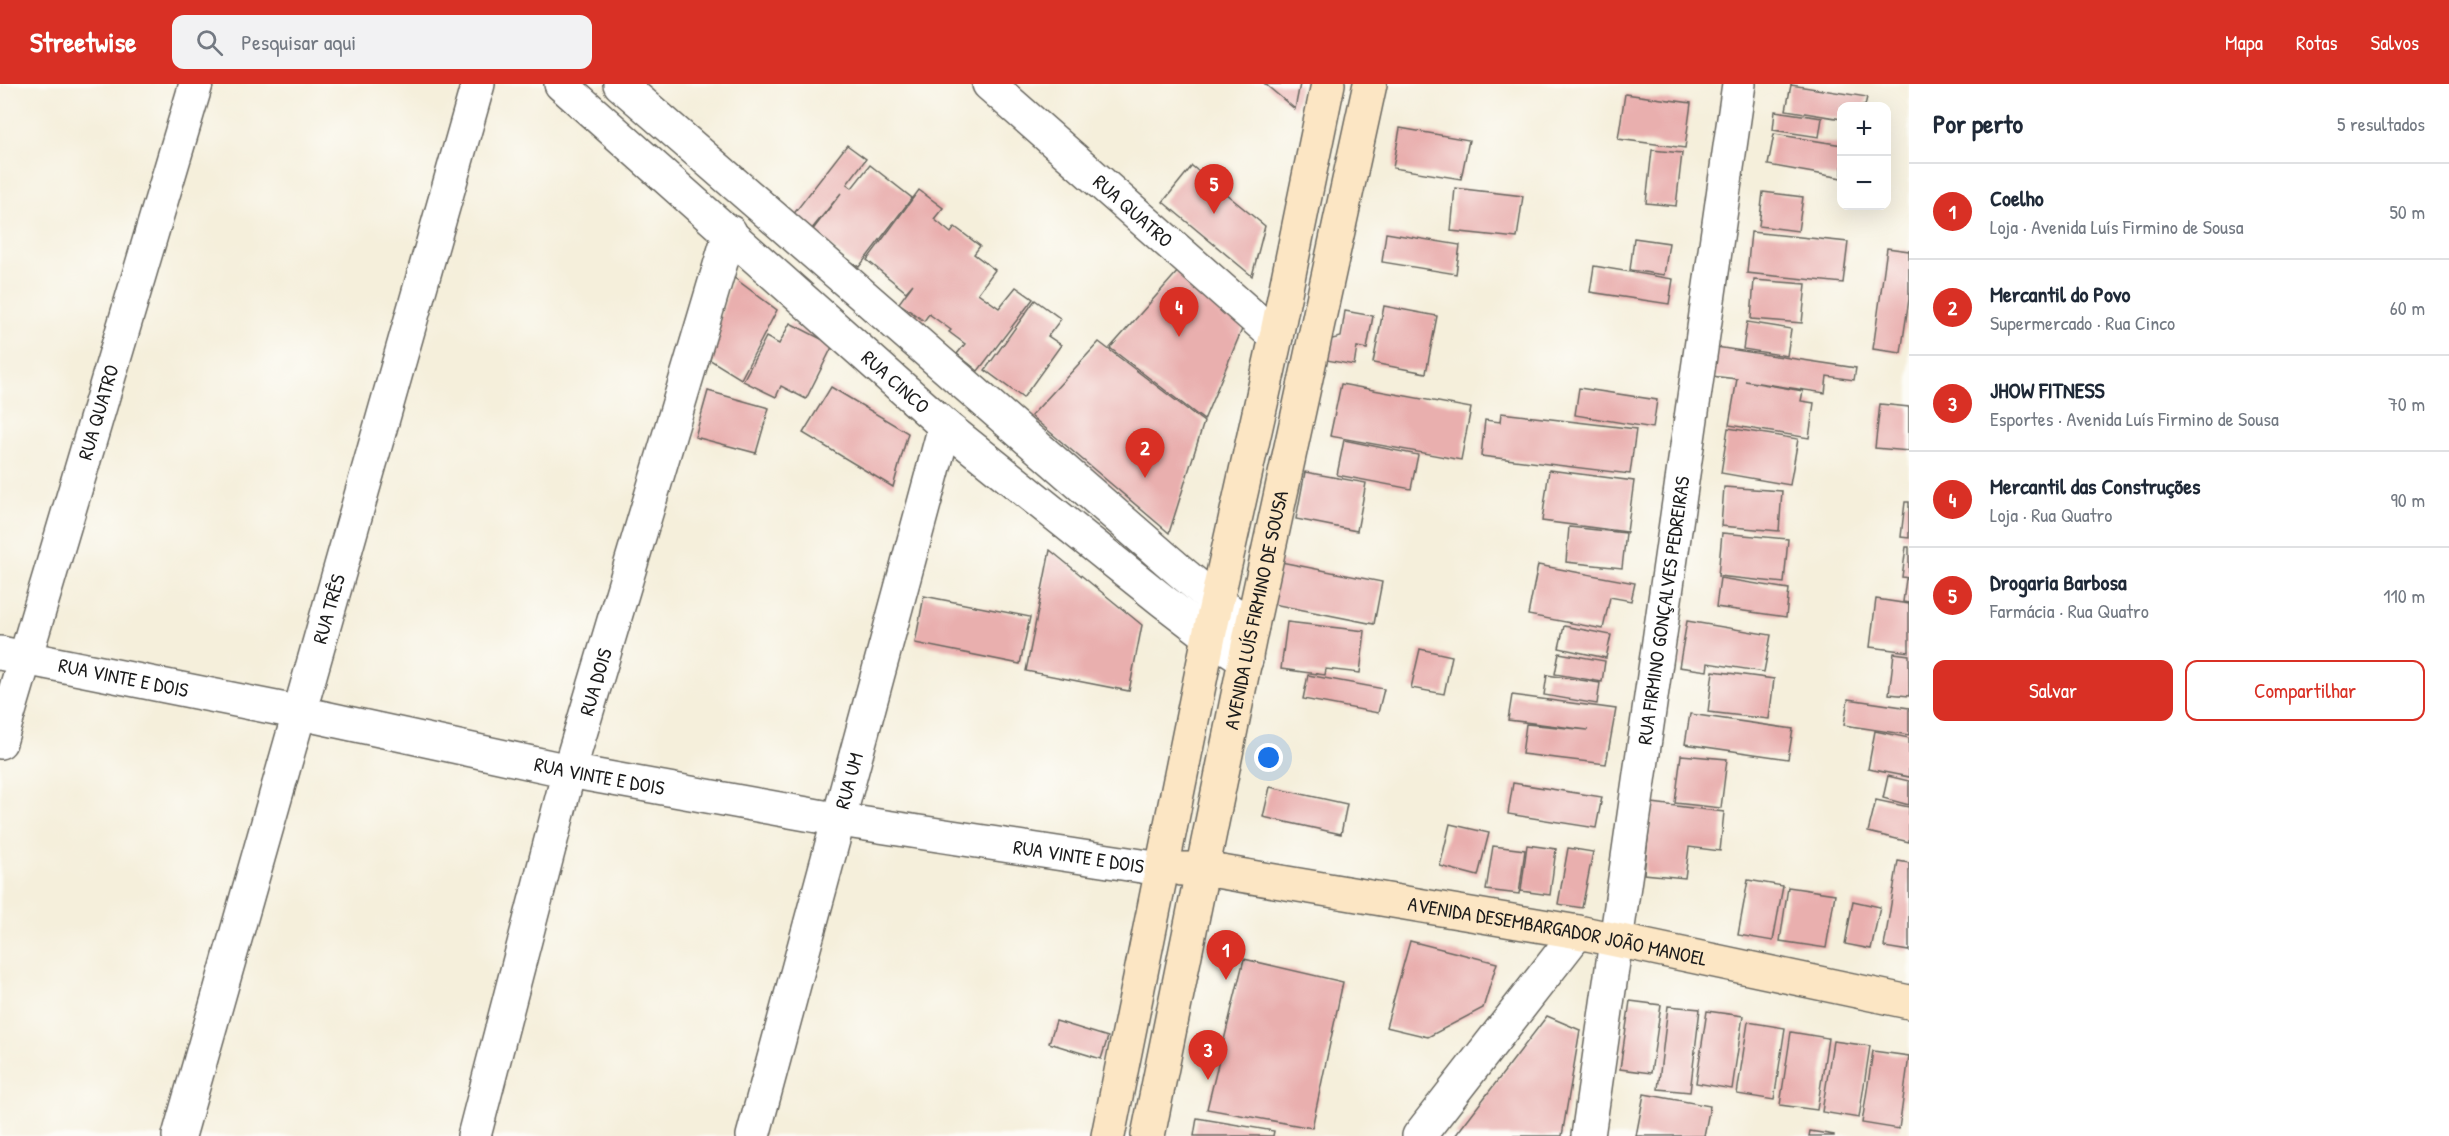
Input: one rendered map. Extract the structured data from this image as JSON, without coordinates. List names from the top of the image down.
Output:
{
  "streets": {
    "main road": ["AVENIDA LUÍS FIRMINO DE SOUSA", "RUA VINTE E DOIS", "AVENIDA DESEMBARGADOR JOÃO MANOEL"],
    "street": [
      "RUA QUATRO",
      "RUA CINCO",
      "RUA TRÊS",
      "RUA FIRMINO GONÇALVES PEDREIRAS",
      "RUA DOIS",
      "RUA UM"
    ]
  },
  "crossings": [
    ["RUA QUATRO", "AVENIDA LUÍS FIRMINO DE SOUSA"],
    ["RUA QUATRO", "RUA VINTE E DOIS"],
    ["RUA CINCO", "AVENIDA LUÍS FIRMINO DE SOUSA"],
    ["RUA CINCO", "RUA DOIS"],
    ["RUA CINCO", "RUA UM"],
    ["RUA TRÊS", "RUA VINTE E DOIS"],
    ["AVENIDA LUÍS FIRMINO DE SOUSA", "RUA VINTE E DOIS"],
    ["AVENIDA LUÍS FIRMINO DE SOUSA", "AVENIDA DESEMBARGADOR JOÃO MANOEL"],
    ["RUA FIRMINO GONÇALVES PEDREIRAS", "AVENIDA DESEMBARGADOR JOÃO MANOEL"],
    ["RUA VINTE E DOIS", "RUA DOIS"],
    ["RUA VINTE E DOIS", "RUA UM"],
    ["RUA VINTE E DOIS", "AVENIDA DESEMBARGADOR JOÃO MANOEL"]
  ],
  "page": {
    "header": "Streetwise",
    "search": "Pesquisar aqui",
    "nav": ["Mapa", "Rotas", "Salvos"],
    "heading": ["Por perto", "5 resultados"],
    "map_buttons": ["+", "−"],
    "list": [
      {
        "mark": "1",
        "name": "Coelho",
        "note": "Loja · Avenida Luís Firmino de Sousa",
        "value": "50 m"
      },
      {
        "mark": "2",
        "name": "Mercantil do Povo",
        "note": "Supermercado · Rua Cinco",
        "value": "60 m"
      },
      {
        "mark": "3",
        "name": "JHOW FITNESS",
        "note": "Esportes · Avenida Luís Firmino de Sousa",
        "value": "70 m"
      },
      {
        "mark": "4",
        "name": "Mercantil das Construções",
        "note": "Loja · Rua Quatro",
        "value": "90 m"
      },
      {
        "mark": "5",
        "name": "Drogaria Barbosa",
        "note": "Farmácia · Rua Quatro",
        "value": "110 m"
      }
    ],
    "pins": [
      "5",
      "4",
      "2",
      "1",
      "3"
    ],
    "buttons": ["Salvar", "Compartilhar"]
  }
}
